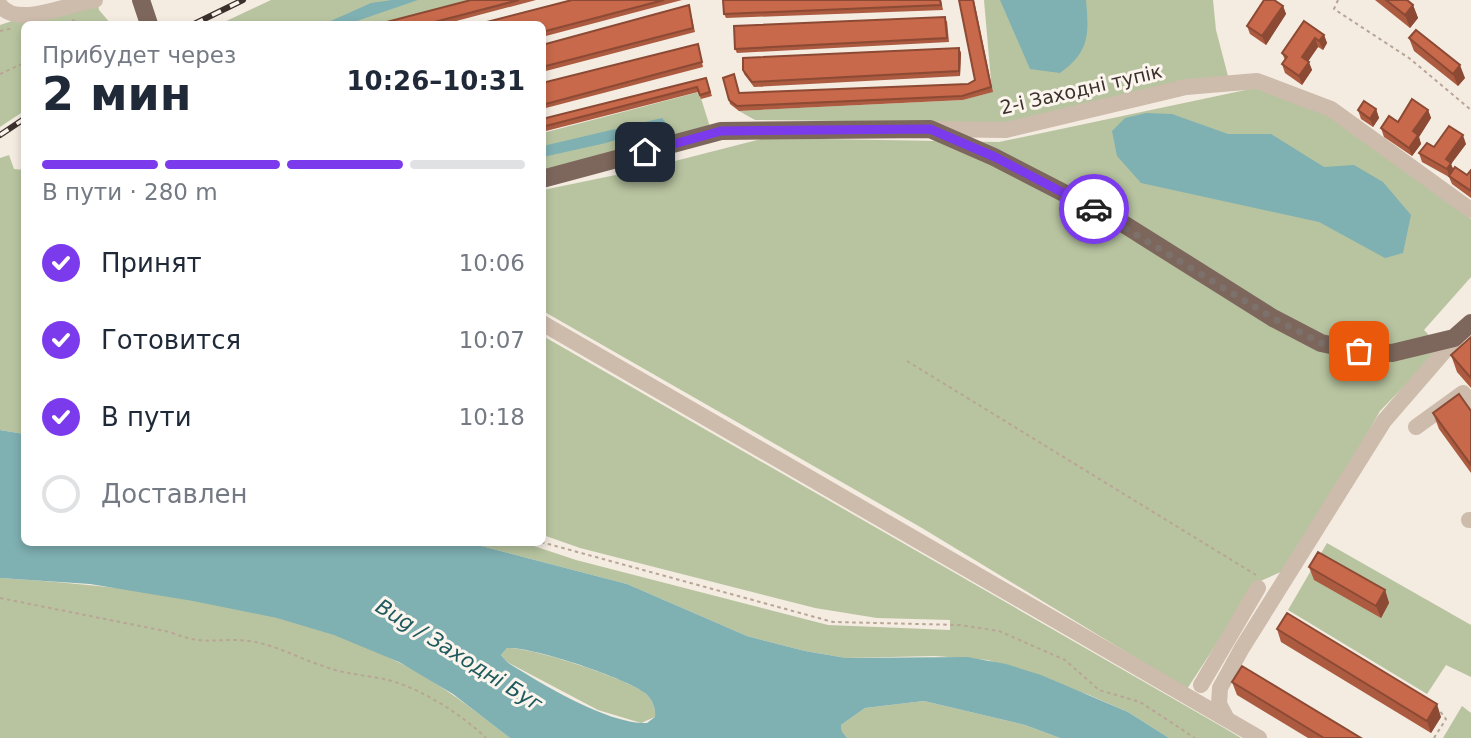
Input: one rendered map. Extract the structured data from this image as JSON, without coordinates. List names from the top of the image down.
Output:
{
  "streets": {
    "main road": ["2-і Заходні тупік"]
  },
  "water": ["Bug / Заходні Буг"],
  "page": {
    "heading": ["2 мин", "Прибудет через", "10:26–10:31"],
    "bar": "В пути · 280 m",
    "list": [
      ["Принят", "10:06"],
      ["Готовится", "10:07"],
      ["В пути", "10:18"],
      "Доставлен"
    ]
  }
}
